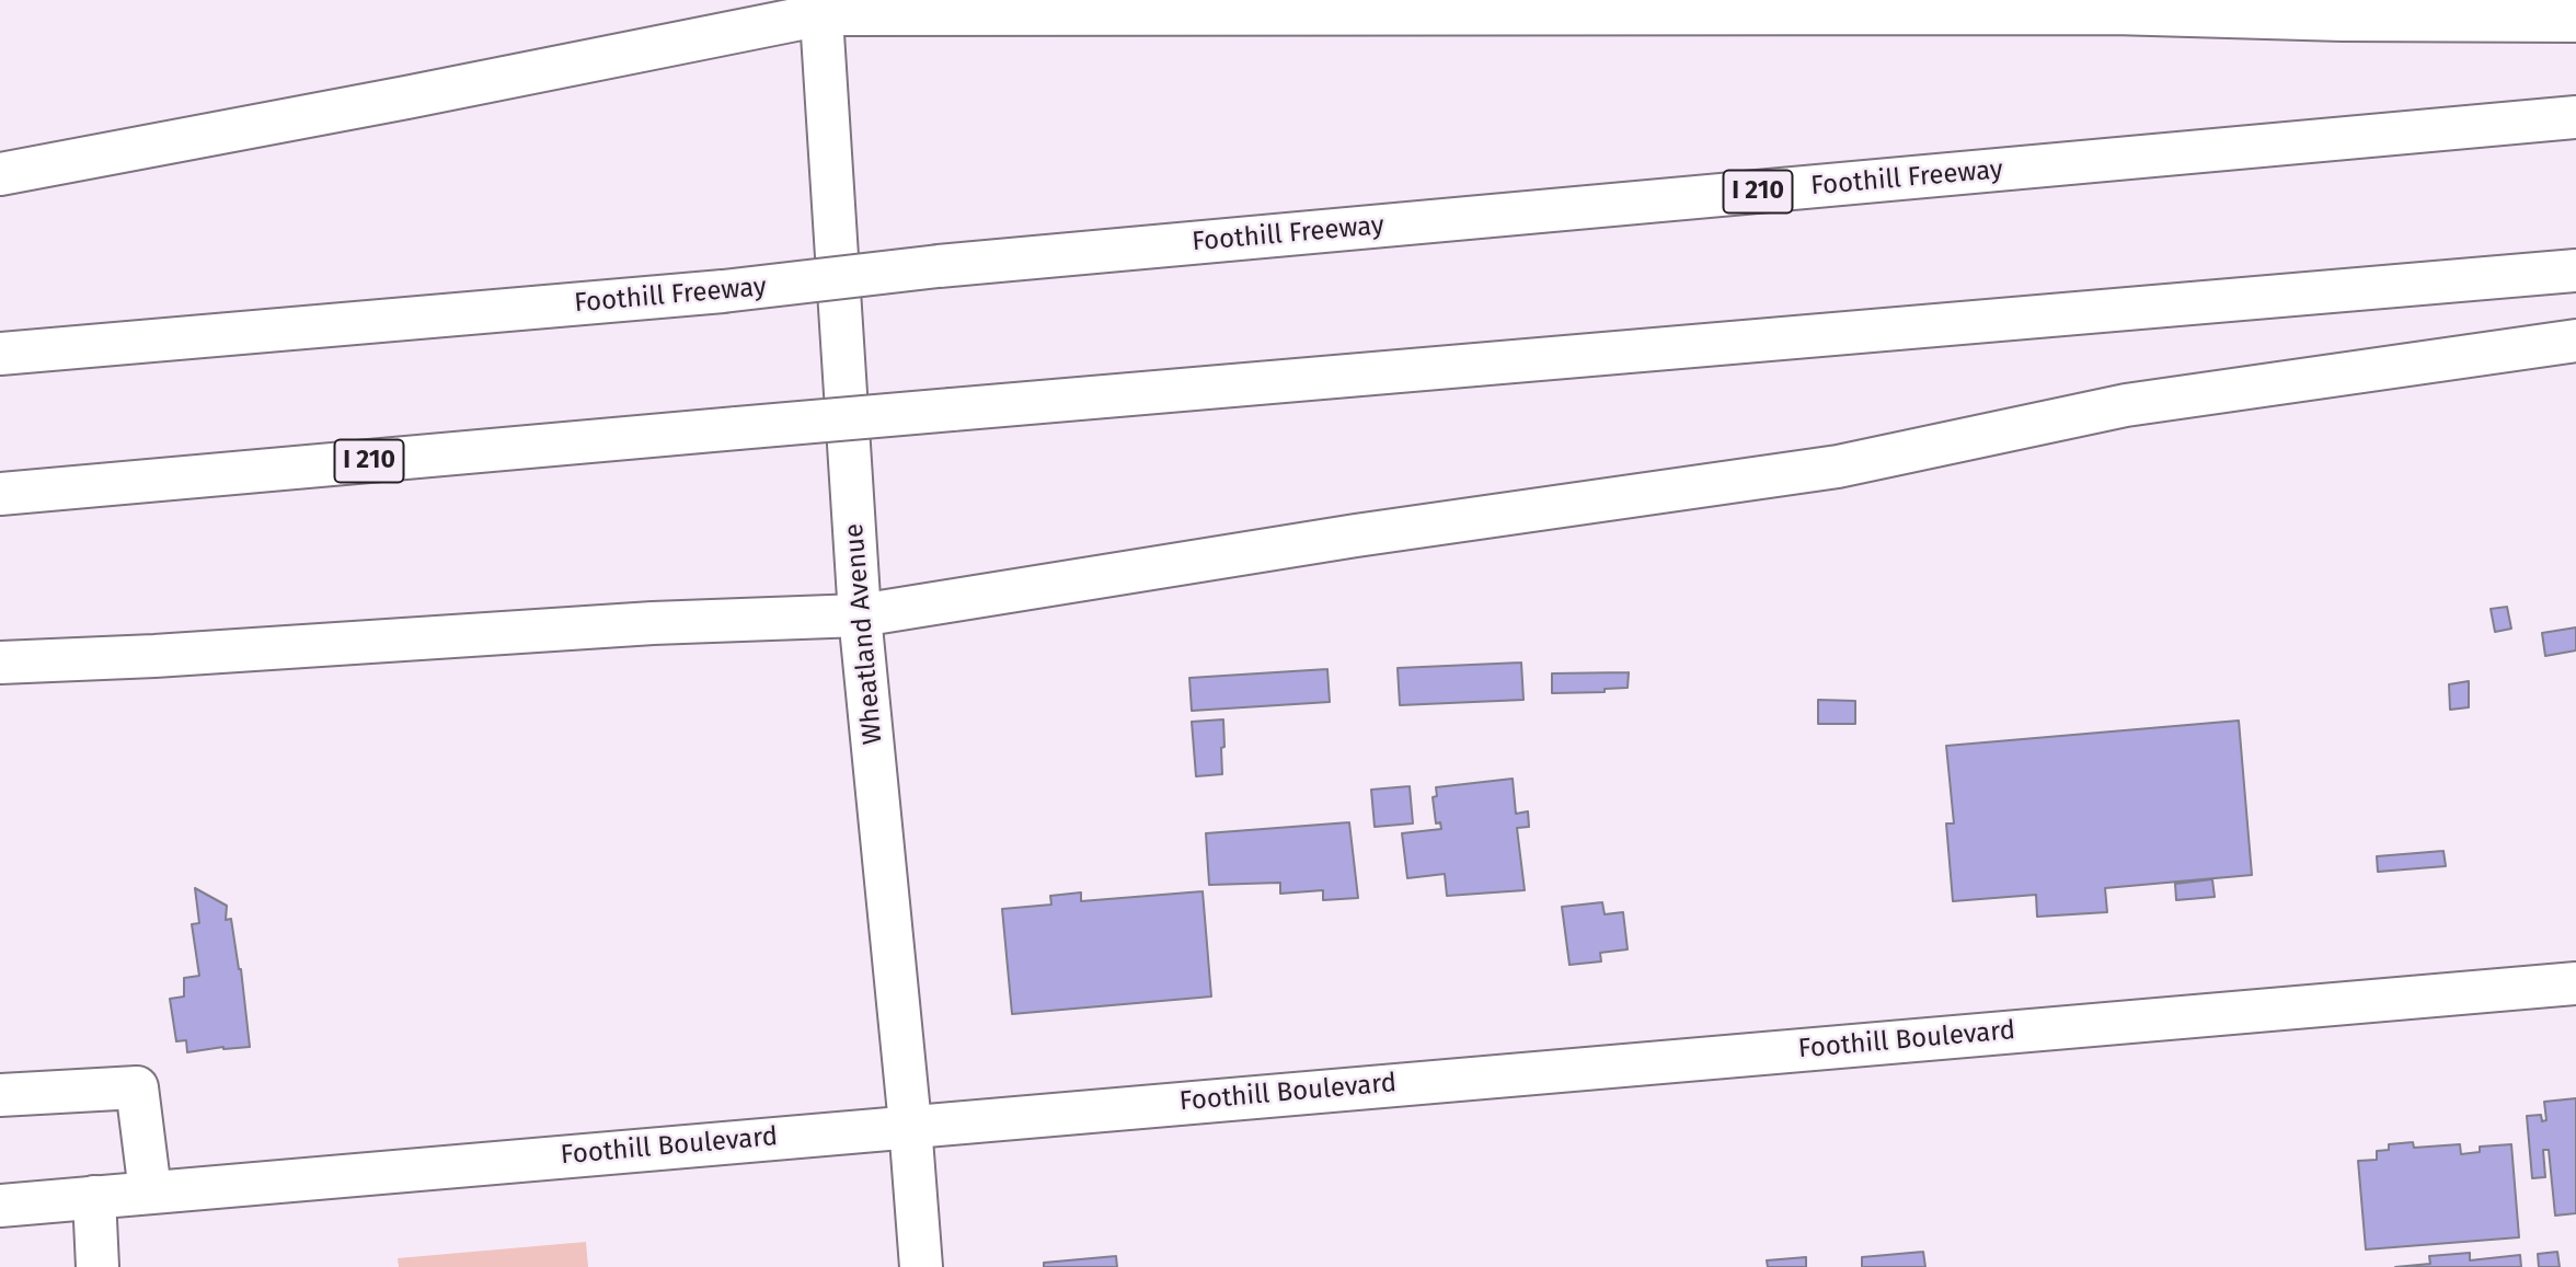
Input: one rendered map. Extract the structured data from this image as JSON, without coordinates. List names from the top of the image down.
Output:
{
  "streets": {
    "main road": [
      "Foothill Freeway",
      "I 210",
      "Wheatland Avenue",
      "Foothill Boulevard"
    ]
  },
  "crossings": [
    ["Wheatland Avenue", "Foothill Boulevard"]
  ]
}
